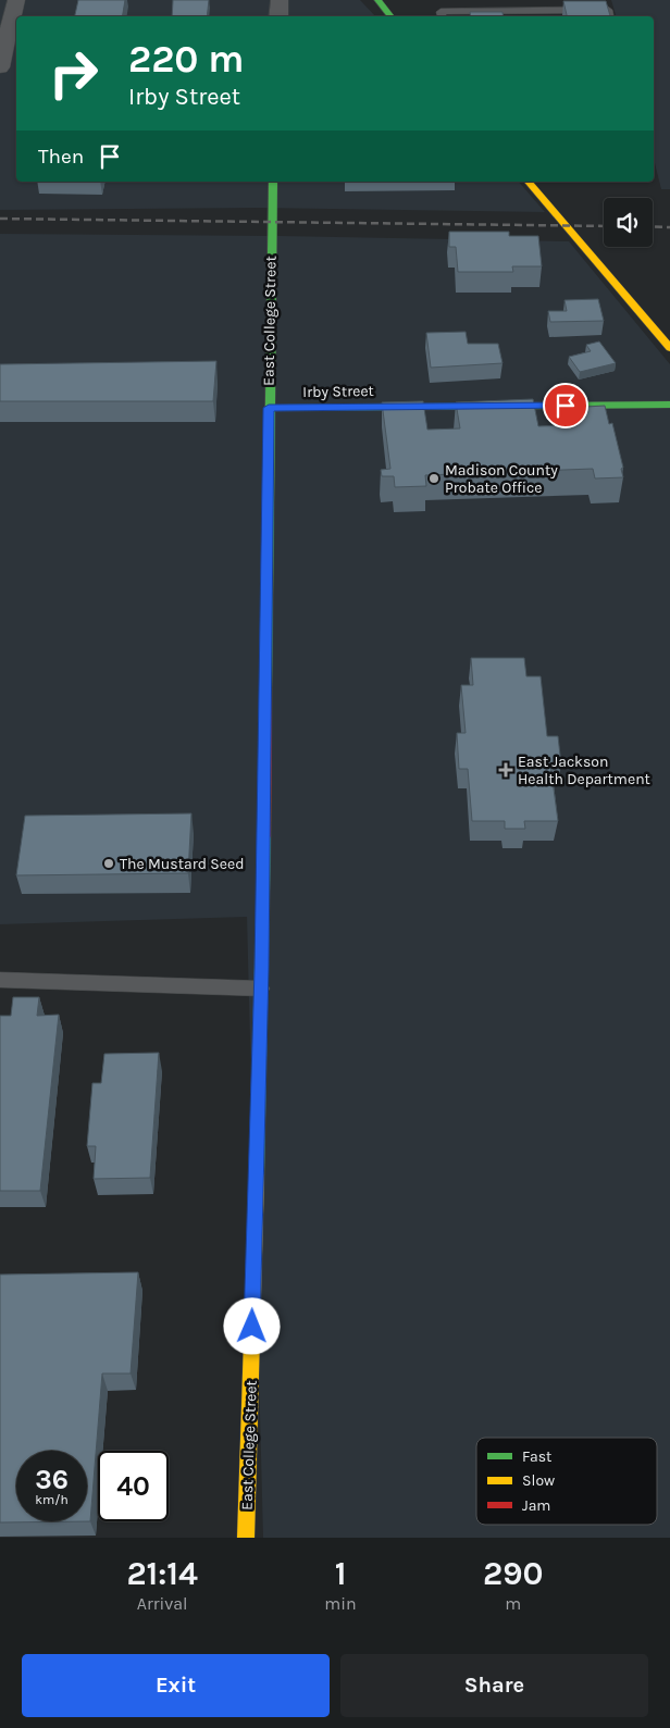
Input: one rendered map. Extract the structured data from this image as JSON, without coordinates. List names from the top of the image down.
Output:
{
  "streets": {
    "street": ["East College Street", "Irby Street"]
  },
  "crossings": [
    ["East College Street", "Irby Street"]
  ],
  "places": {
    "other": ["Madison County Probate Office", "The Mustard Seed"],
    "health": ["East Jackson Health Department"]
  },
  "legend": ["Fast", "Slow", "Jam"],
  "page": {
    "turn": ["220 m", "Irby Street"],
    "then": "Then",
    "speed": "36 km/h",
    "limit": "40",
    "eta": [
      "21:14",
      "Arrival",
      "1",
      "min",
      "290",
      "m"
    ],
    "buttons": ["Exit", "Share"]
  }
}
